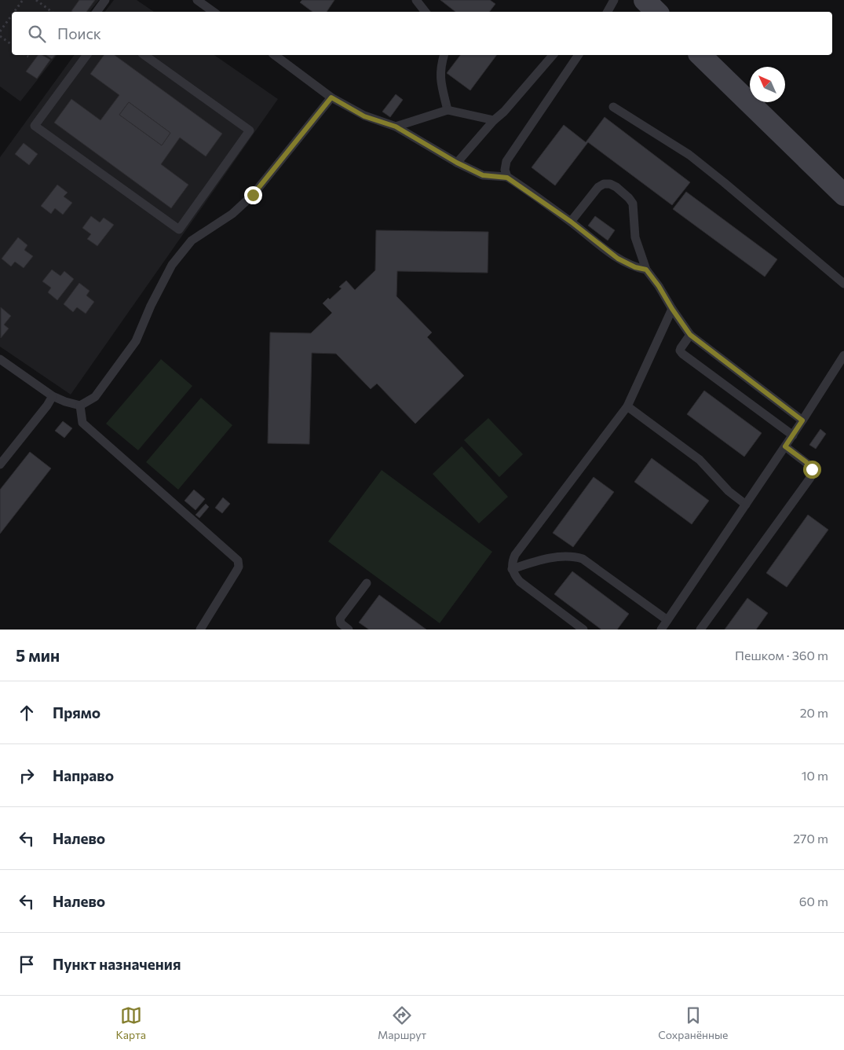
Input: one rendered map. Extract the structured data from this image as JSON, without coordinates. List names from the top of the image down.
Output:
{
  "north": "top left",
  "page": {
    "search": "Поиск",
    "heading": ["5 мин", "Пешком · 360 m"],
    "list": [
      ["Прямо", "20 m"],
      ["Направо", "10 m"],
      ["Налево", "270 m"],
      ["Налево", "60 m"],
      "Пункт назначения"
    ],
    "nav": ["Карта", "Маршрут", "Сохранённые"]
  }
}
